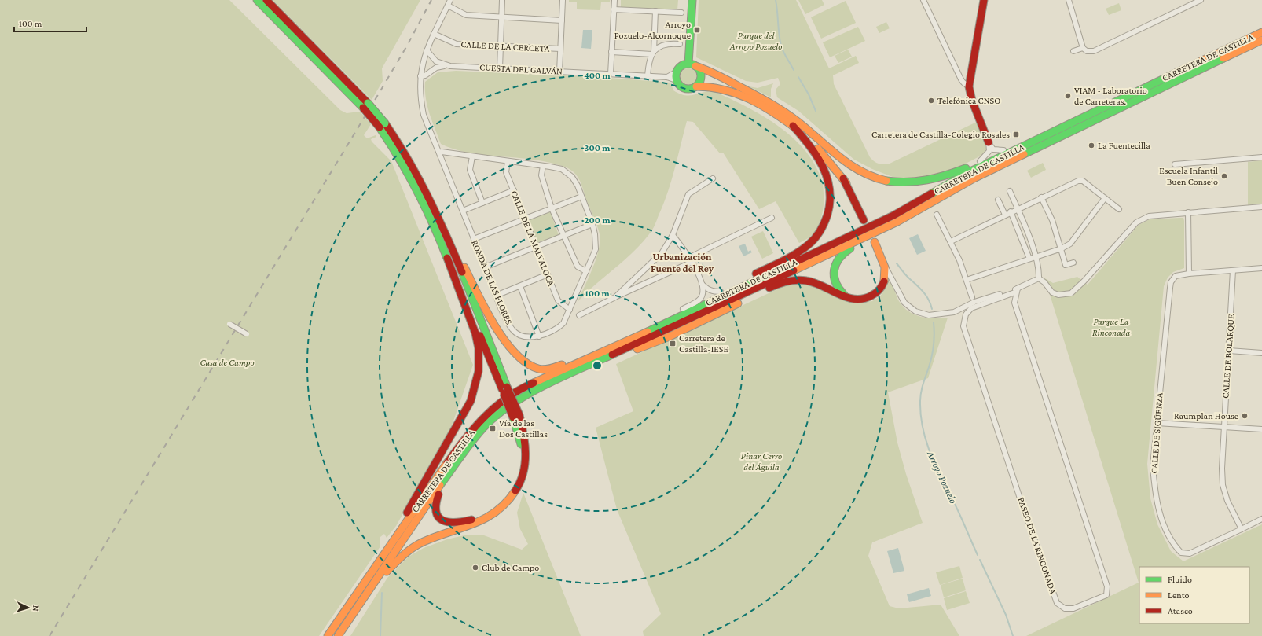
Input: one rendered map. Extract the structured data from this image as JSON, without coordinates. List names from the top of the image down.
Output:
{
  "streets": {
    "main road": ["CARRETERA DE CASTILLA"],
    "street": [
      "CALLE DE LA CERCETA",
      "CUESTA DEL GALVÁN",
      "CALLE DE LA MALVALOCA",
      "RONDA DE LAS FLORES",
      "CALLE DE BOLARQUE",
      "CALLE DE SIGÜENZA",
      "PASEO DE LA RINCONADA"
    ]
  },
  "crossings": [
    ["CALLE DE LA MALVALOCA", "RONDA DE LAS FLORES"],
    ["CALLE DE BOLARQUE", "CALLE DE SIGÜENZA"]
  ],
  "districts": ["Urbanización Fuente del Rey"],
  "water": ["Arroyo Pozuelo"],
  "parks": [
    "Parque del Arroyo Pozuelo",
    "Parque La Rinconada",
    "Casa de Campo",
    "Pinar Cerro del Águila"
  ],
  "places": {
    "transit": [
      "Arroyo Pozuelo-Alcornoque",
      "Carretera de Castilla-Colegio Rosales",
      "Carretera de Castilla-IESE",
      "Vía de las Dos Castillas"
    ],
    "other": [
      "VIAM - Laboratorio de Carreteras.",
      "Telefónica CNSO",
      "La Fuentecilla",
      "Escuela Infantil Buen Consejo",
      "Raumplan House",
      "Club de Campo"
    ]
  },
  "legend": ["Fluido", "Lento", "Atasco"],
  "scale_bar": "100 m",
  "north": "right",
  "rings": [
    "400 m",
    "300 m",
    "200 m",
    "100 m"
  ]
}
